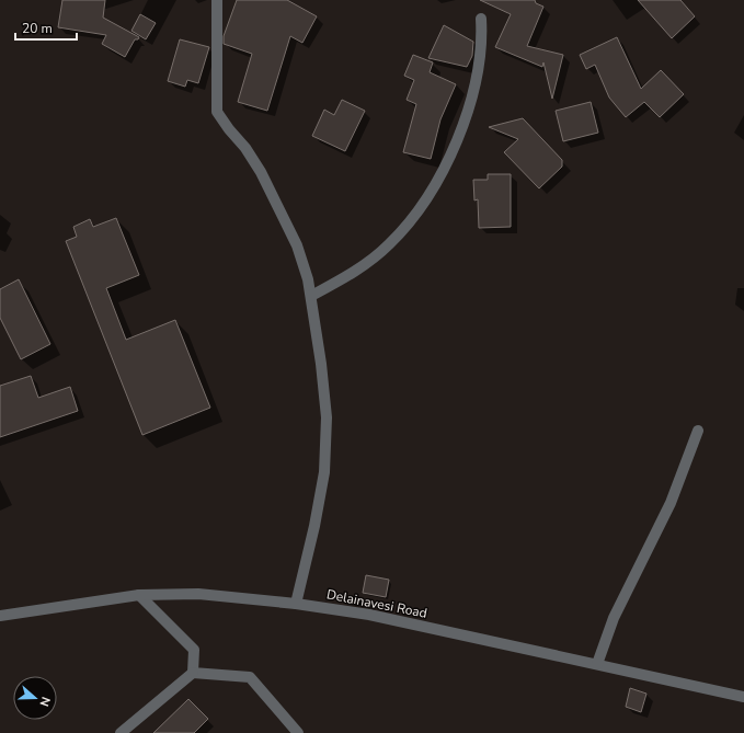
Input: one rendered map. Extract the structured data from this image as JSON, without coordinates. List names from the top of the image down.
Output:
{
  "streets": {
    "street": ["Delainavesi Road"]
  },
  "scale_bar": "20 m",
  "north": "right"
}
